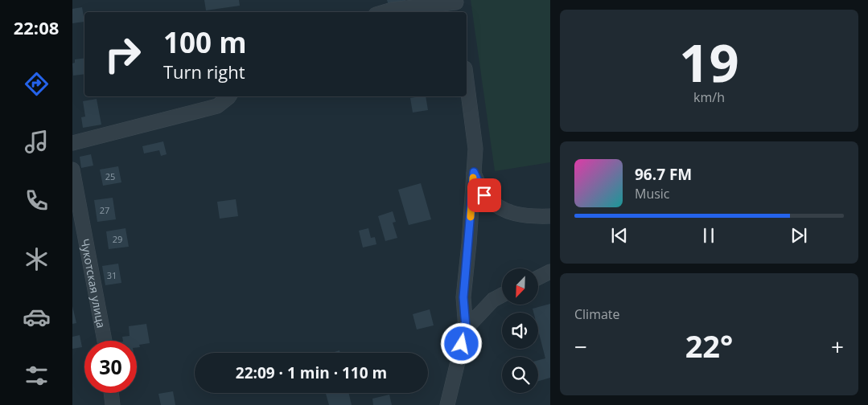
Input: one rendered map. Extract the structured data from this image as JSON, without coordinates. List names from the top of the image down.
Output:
{
  "streets": {
    "street": ["Чукотская улица"]
  },
  "house_numbers": [
    "25",
    "27",
    "29",
    "31"
  ],
  "north": "bottom left",
  "page": {
    "tabs": "22:08",
    "tile": [
      ["19", "km/h"],
      "Climate"
    ],
    "turn": ["100 m", "Turn right"],
    "song": ["96.7 FM", "Music"],
    "heat": ["−", "22°", "+"],
    "limit": "30",
    "trip": "22:09 · 1 min · 110 m"
  }
}
